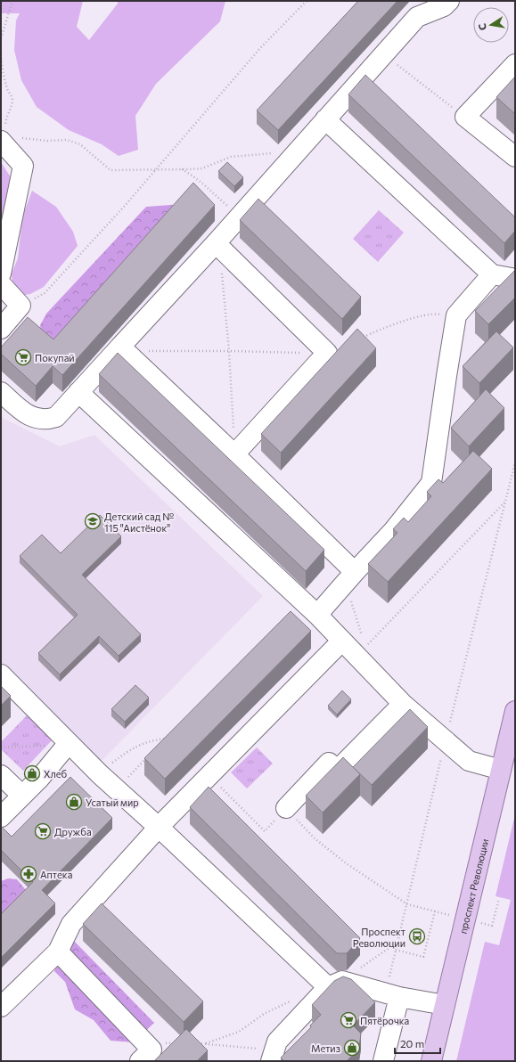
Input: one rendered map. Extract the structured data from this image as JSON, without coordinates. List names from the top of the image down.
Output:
{
  "streets": {
    "main road": ["проспект Революции"]
  },
  "places": {
    "supermarket": ["Покупай", "Дружба", "Пятёрочка"],
    "school or university": ["Детский сад № 115 \"Аистёнок\""],
    "shop": ["Хлеб", "Усатый мир", "Метиз"],
    "pharmacy": ["Аптека"],
    "bus stop": ["Проспект Революции"]
  },
  "scale_bar": "20 m",
  "north": "left"
}
